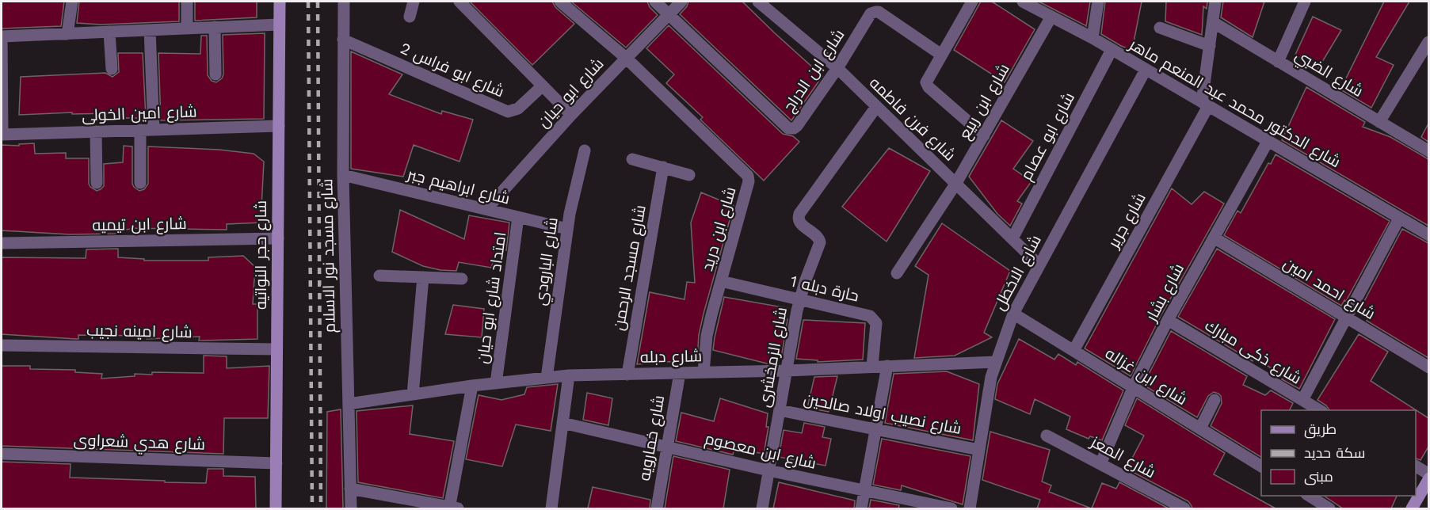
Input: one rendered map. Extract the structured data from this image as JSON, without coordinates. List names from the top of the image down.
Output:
{
  "streets": {
    "street": [
      "شارع ابو فراس 2",
      "شارع ابن الدراج",
      "شارع الضبي",
      "شارع ابو حيان",
      "شارع ابن ربيع",
      "شارع الدكتور محمد عبد المنعم ماهر",
      "شارع امين الخولى",
      "شارع فرن فاطمه",
      "شارع ابو عصام",
      "شارع ابراهيم جبر",
      "شارع جرير",
      "شارع ابن تيميه",
      "شارع ابن دريد",
      "شارع حجر النواتيه",
      "شارع مسجد نور الاسلام",
      "شارع البارودي",
      "شارع مسجد الرحمن",
      "شارع الاخطل",
      "حارة دبله 1",
      "شارع احمد امين",
      "شارع بشار",
      "امتداد شارع ابو حيان",
      "شارع امينه نجيب",
      "شارع ذكى مبارك",
      "شارع دبله",
      "شارع الزمخشرى",
      "شارع ابن غزاله",
      "شارع نصيب اولاد صالحين",
      "شارع خمارويه",
      "شارع هدي شعراوى",
      "شارع ابن معصوم",
      "شارع المعز"
    ]
  },
  "crossings": [
    ["شارع ابو فراس 2", "شارع مسجد نور الاسلام"],
    ["شارع ابن الدراج", "شارع ابو حيان"],
    ["شارع ابن الدراج", "شارع فرن فاطمه"],
    ["شارع ابو حيان", "شارع ابراهيم جبر"],
    ["شارع ابو حيان", "شارع ابن دريد"],
    ["شارع ابن ربيع", "شارع الدكتور محمد عبد المنعم ماهر"],
    ["شارع ابن ربيع", "شارع فرن فاطمه"],
    ["شارع الدكتور محمد عبد المنعم ماهر", "شارع ابو عصام"],
    ["شارع الدكتور محمد عبد المنعم ماهر", "شارع جرير"],
    ["شارع الدكتور محمد عبد المنعم ماهر", "شارع الاخطل"],
    ["شارع الدكتور محمد عبد المنعم ماهر", "شارع بشار"],
    ["شارع امين الخولى", "شارع حجر النواتيه"],
    ["شارع فرن فاطمه", "شارع ابو عصام"],
    ["شارع فرن فاطمه", "شارع الاخطل"],
    ["شارع فرن فاطمه", "شارع الزمخشرى"],
    ["شارع ابراهيم جبر", "شارع مسجد نور الاسلام"],
    ["شارع ابراهيم جبر", "شارع البارودي"],
    ["شارع ابراهيم جبر", "امتداد شارع ابو حيان"],
    ["شارع جرير", "شارع ابن غزاله"],
    ["شارع ابن تيميه", "شارع حجر النواتيه"],
    ["شارع ابن دريد", "حارة دبله 1"],
    ["شارع ابن دريد", "شارع دبله"],
    ["شارع حجر النواتيه", "شارع امينه نجيب"],
    ["شارع حجر النواتيه", "شارع هدي شعراوى"],
    ["شارع مسجد نور الاسلام", "شارع دبله"],
    ["شارع البارودي", "شارع دبله"],
    ["شارع مسجد الرحمن", "شارع دبله"],
    ["شارع الاخطل", "شارع دبله"],
    ["شارع الاخطل", "شارع ابن غزاله"],
    ["شارع الاخطل", "شارع نصيب اولاد صالحين"],
    ["حارة دبله 1", "شارع دبله"],
    ["حارة دبله 1", "شارع الزمخشرى"],
    ["شارع احمد امين", "شارع بشار"],
    ["شارع بشار", "شارع ذكى مبارك"],
    ["شارع بشار", "شارع ابن غزاله"],
    ["شارع بشار", "شارع المعز"],
    ["امتداد شارع ابو حيان", "شارع دبله"],
    ["شارع دبله", "شارع الزمخشرى"],
    ["شارع دبله", "شارع خمارويه"],
    ["شارع الزمخشرى", "شارع نصيب اولاد صالحين"],
    ["شارع الزمخشرى", "شارع ابن معصوم"],
    ["شارع خمارويه", "شارع ابن معصوم"]
  ],
  "legend": ["طريق", "سكة حديد", "مبنى"]
}
